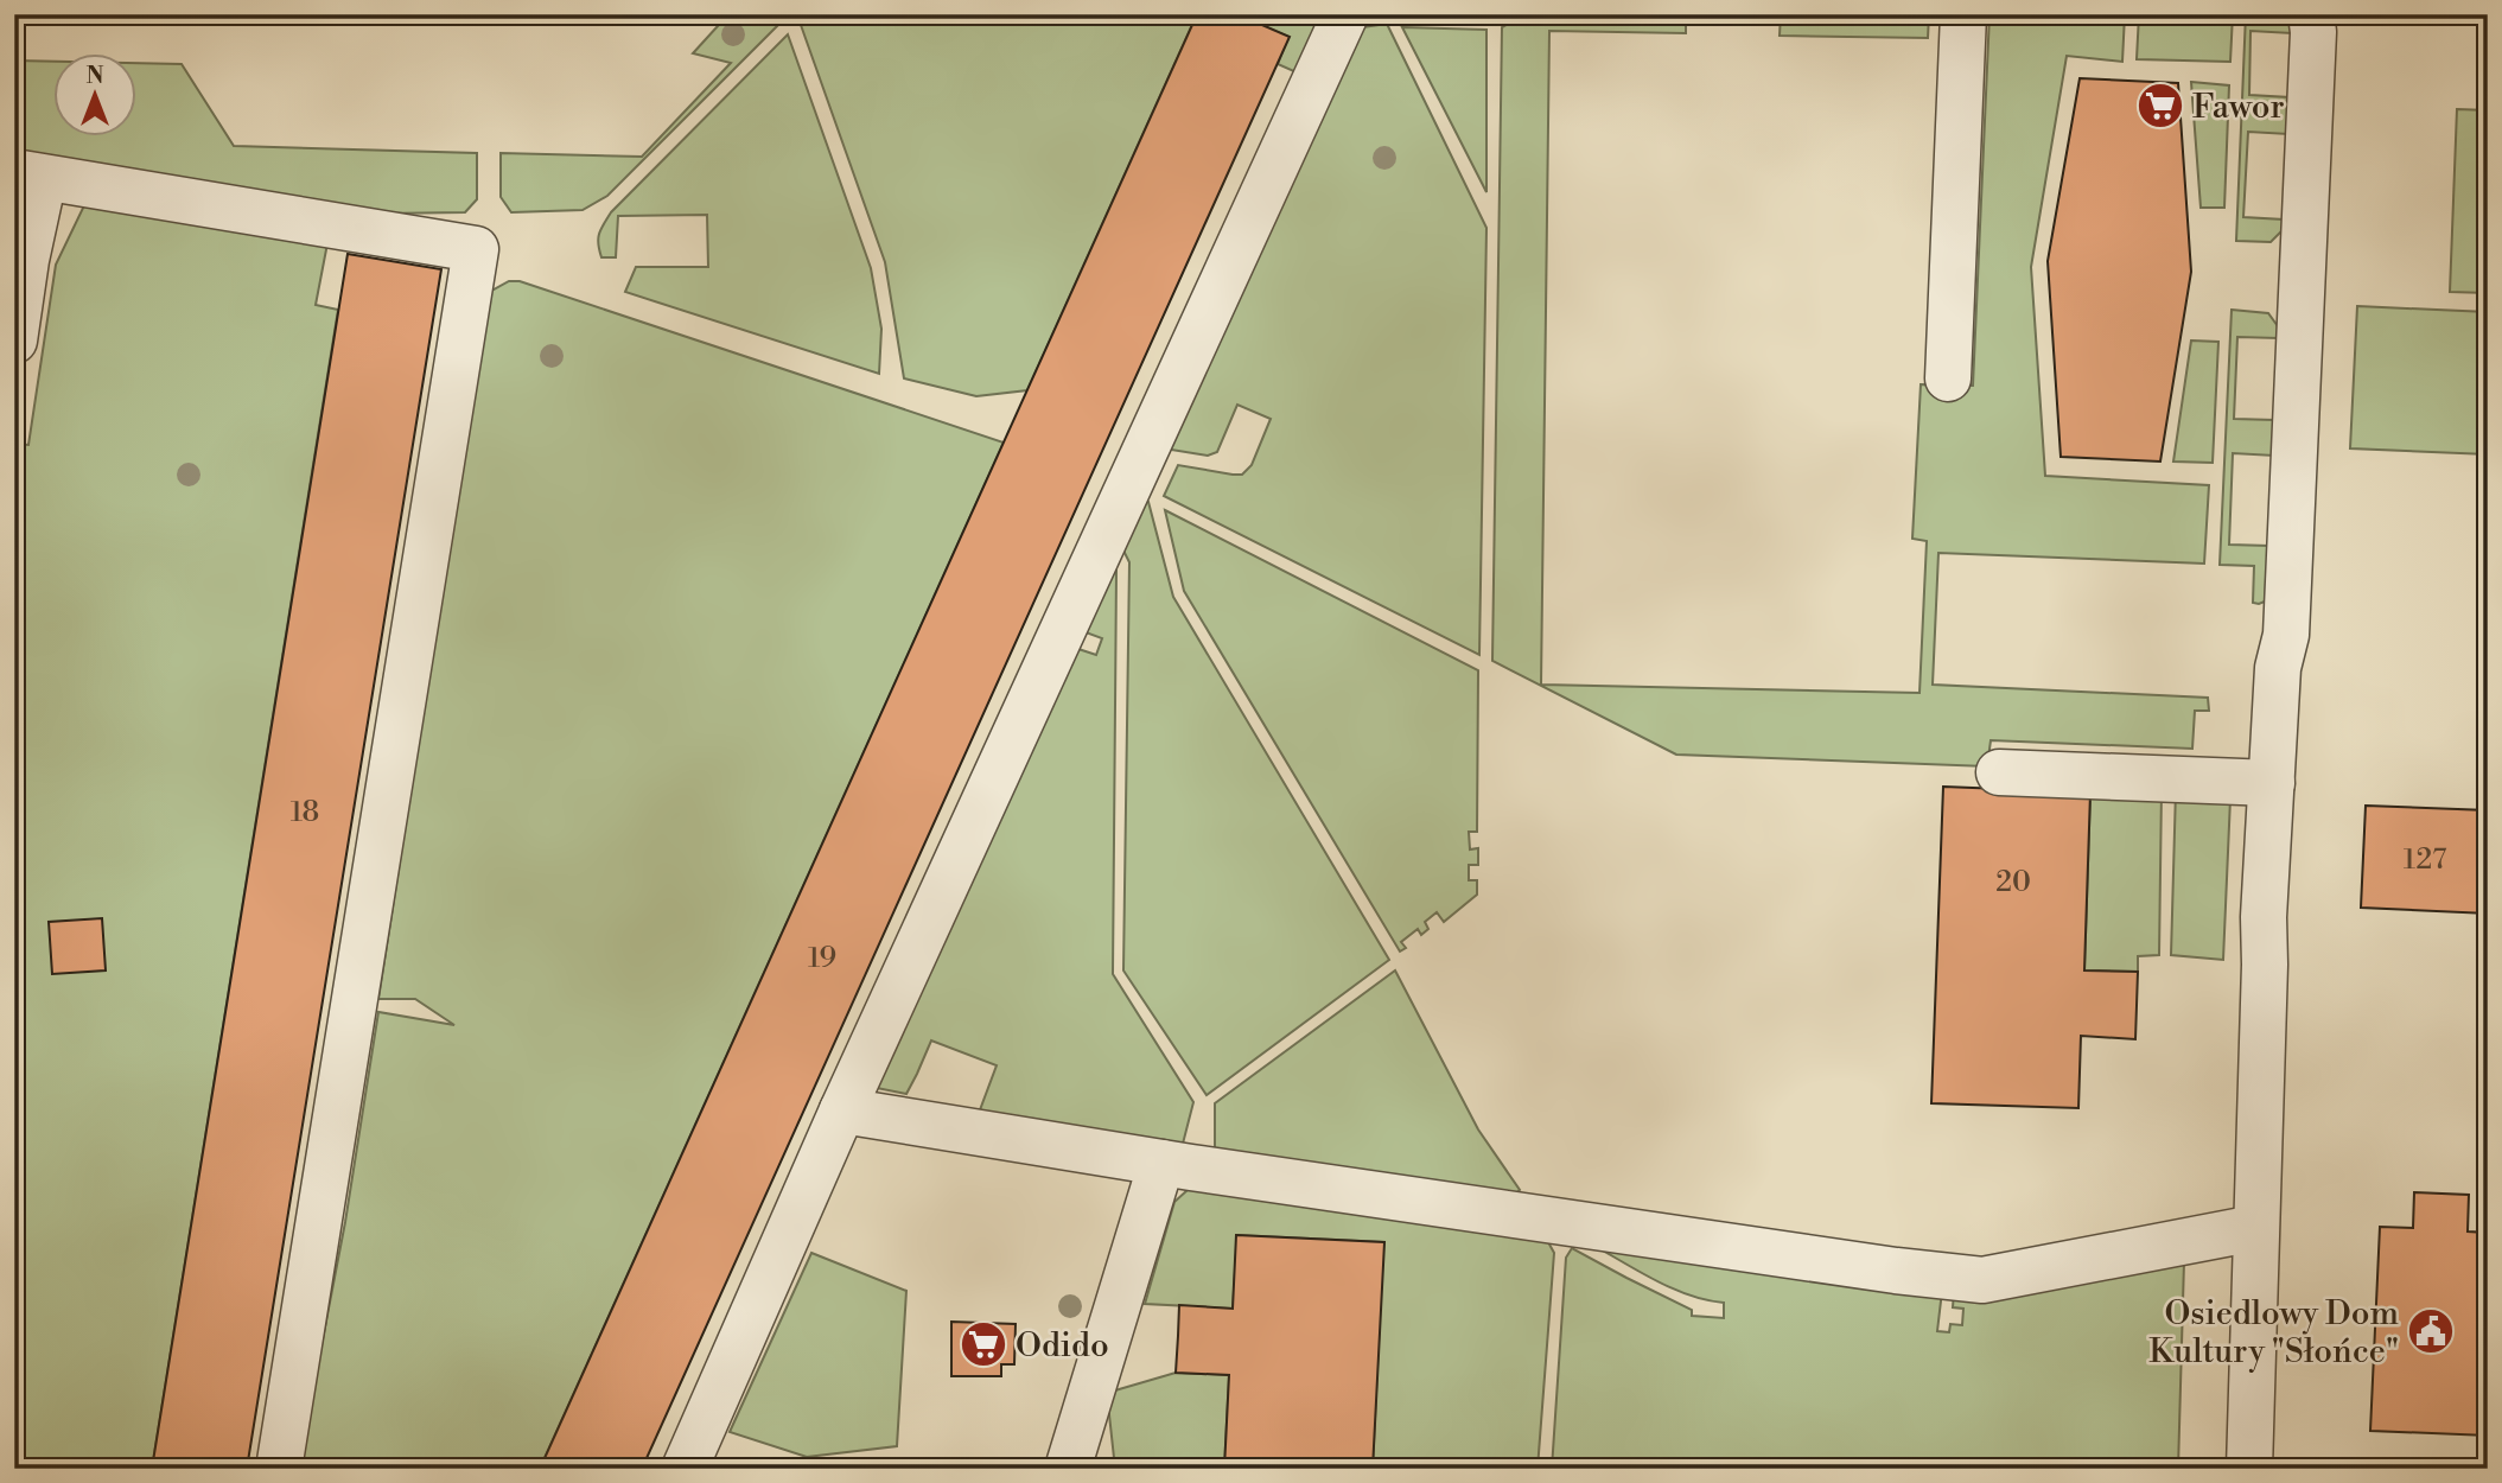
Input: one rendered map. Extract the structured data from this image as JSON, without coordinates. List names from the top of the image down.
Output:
{
  "places": {
    "supermarket": ["Fawor", "Odido"],
    "public building": ["Osiedlowy Dom Kultury \"Słońce\""]
  },
  "house_numbers": [
    "18",
    "127",
    "20",
    "19"
  ],
  "north": "top"
}
